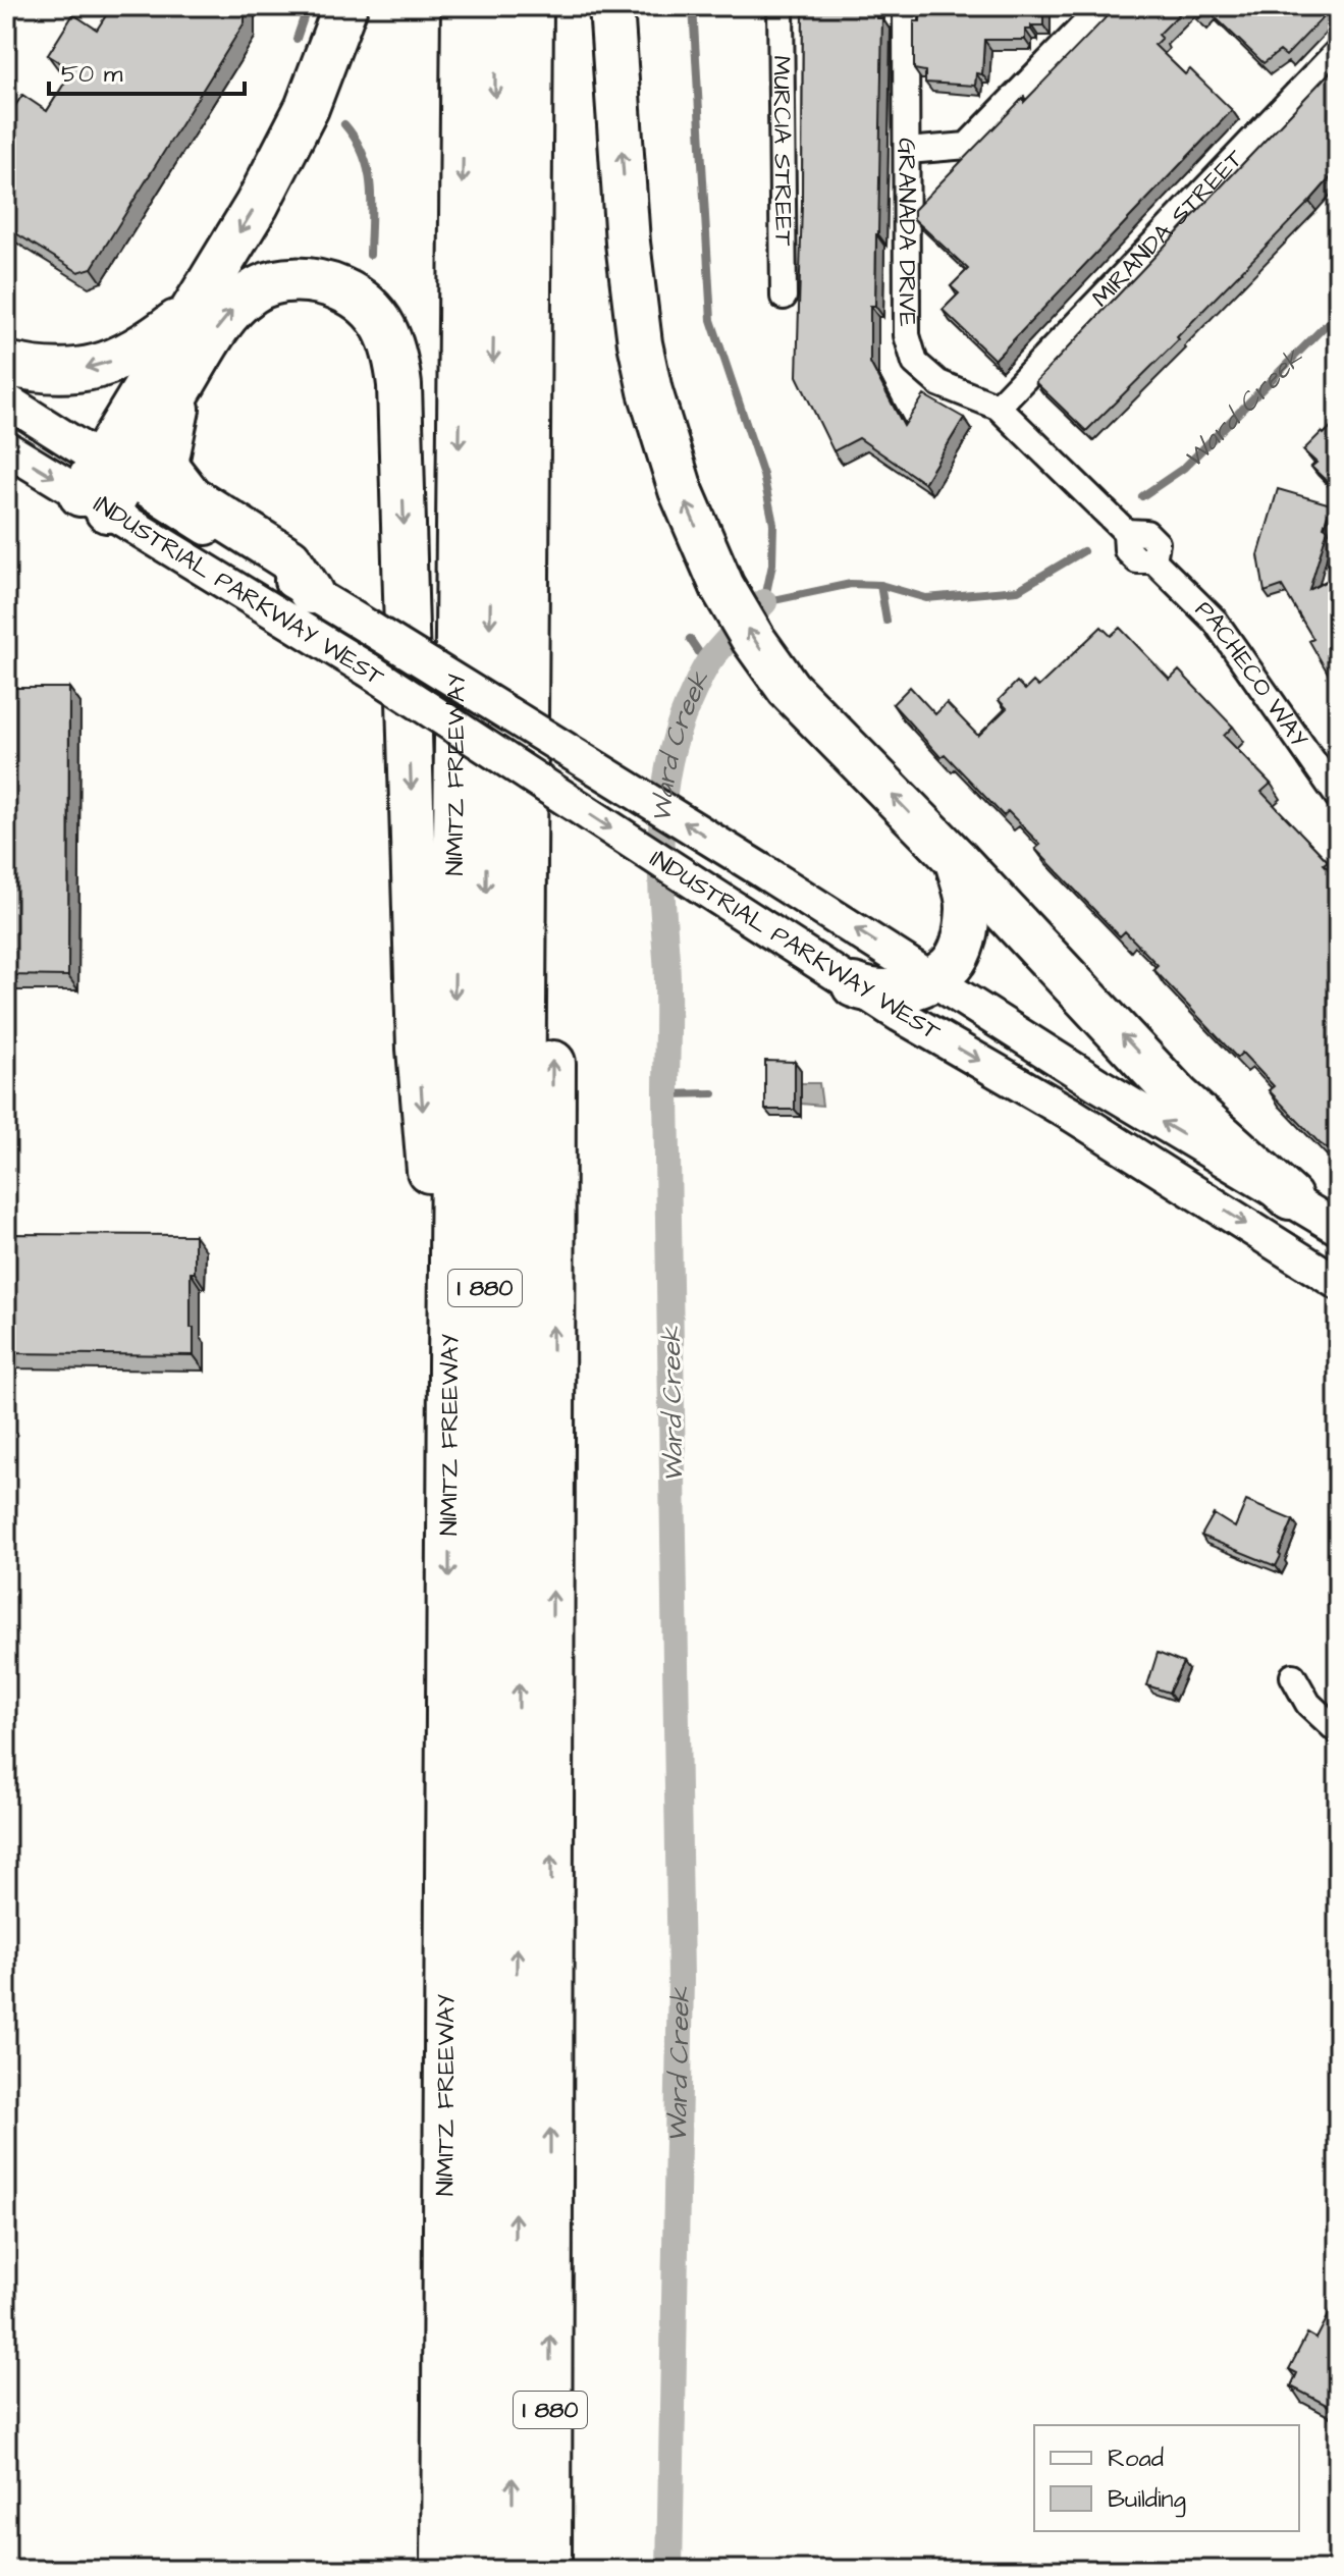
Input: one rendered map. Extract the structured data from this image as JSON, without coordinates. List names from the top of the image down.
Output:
{
  "streets": {
    "highway": ["NIMITZ FREEWAY", "I 880"],
    "main road": ["INDUSTRIAL PARKWAY WEST"],
    "street": [
      "MURCIA STREET",
      "MIRANDA STREET",
      "GRANADA DRIVE",
      "PACHECO WAY"
    ]
  },
  "crossings": [
    ["MIRANDA STREET", "GRANADA DRIVE"],
    ["MIRANDA STREET", "PACHECO WAY"],
    ["GRANADA DRIVE", "PACHECO WAY"]
  ],
  "water": ["Ward Creek"],
  "legend": ["Road", "Building"],
  "scale_bar": "50 m"
}
